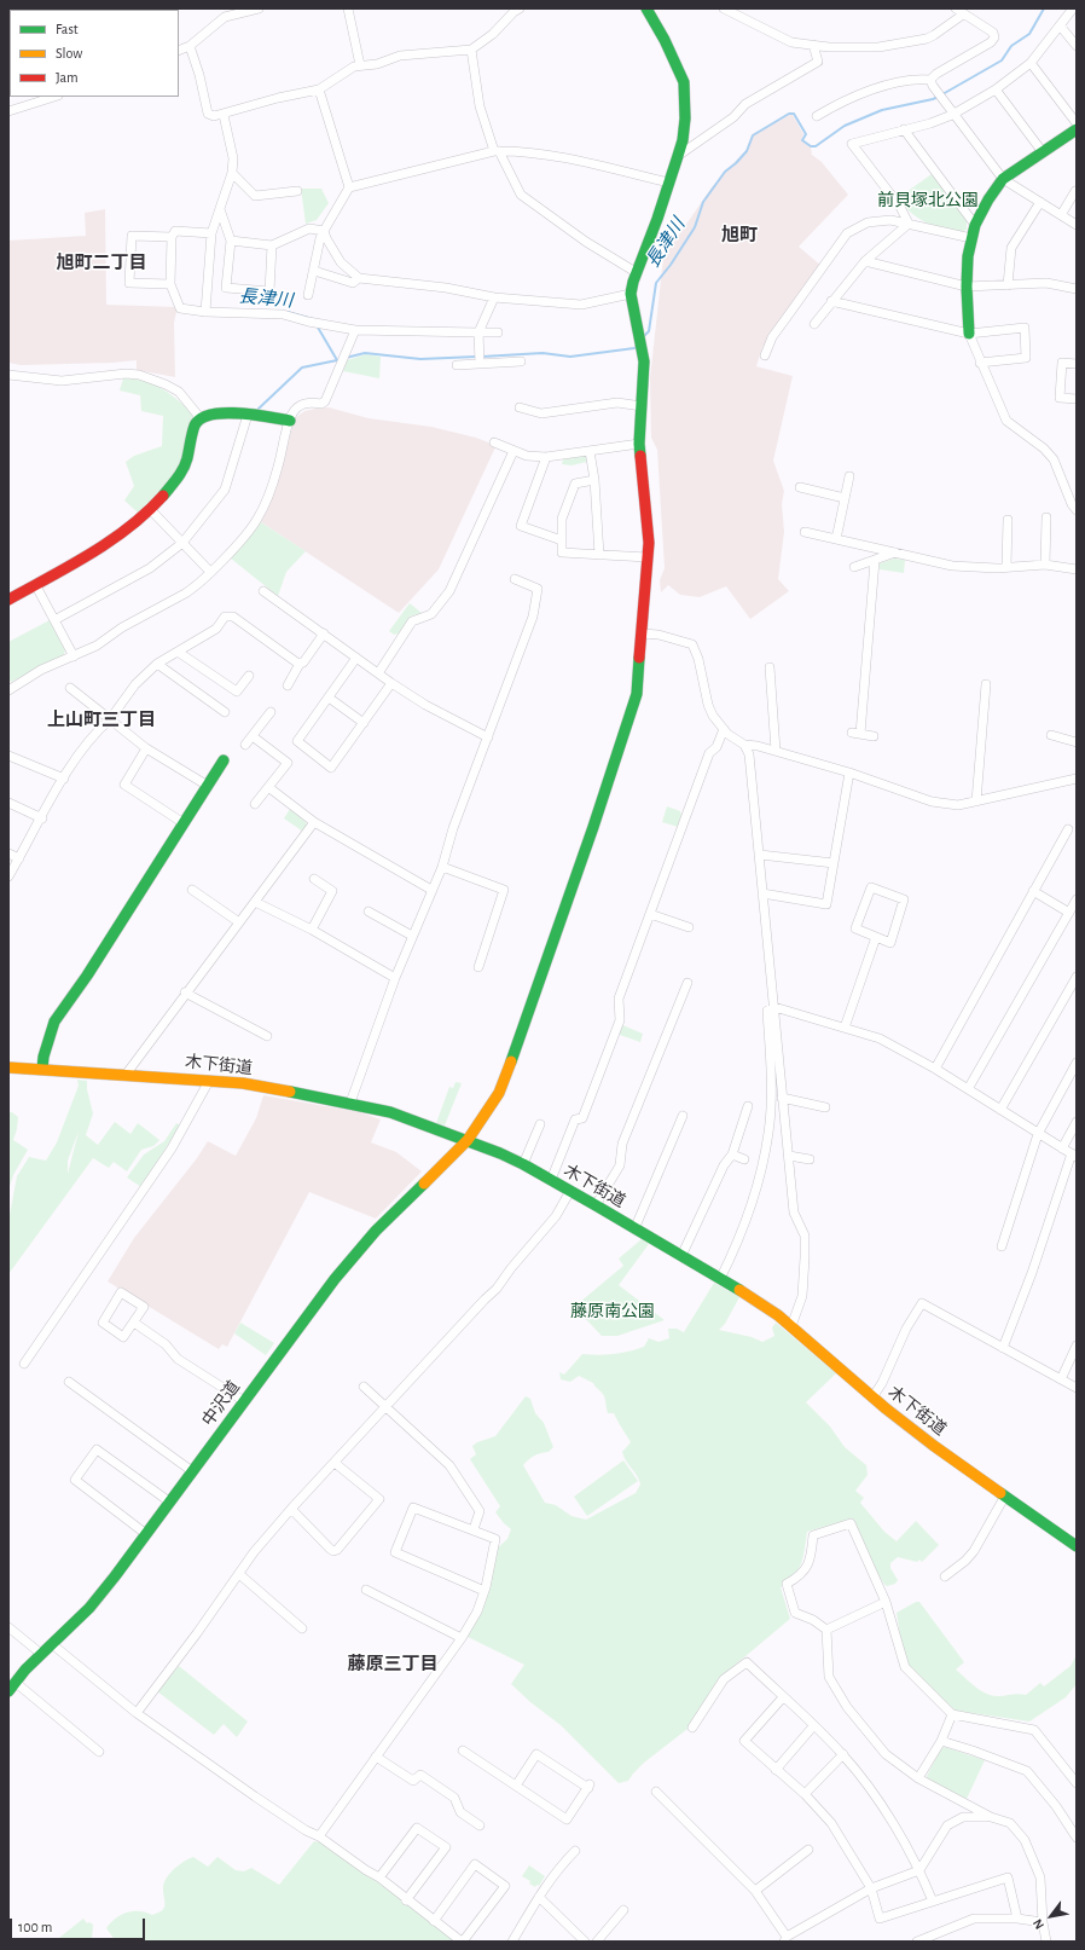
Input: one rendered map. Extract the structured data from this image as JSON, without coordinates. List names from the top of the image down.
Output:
{
  "streets": {
    "street": ["木下街道", "中沢道"]
  },
  "crossings": [
    ["木下街道", "中沢道"]
  ],
  "districts": [
    "旭町",
    "旭町二丁目",
    "上山町三丁目",
    "藤原三丁目"
  ],
  "water": ["長津川"],
  "parks": ["前貝塚北公園", "藤原南公園"],
  "legend": ["Fast", "Slow", "Jam"],
  "scale_bar": "100 m",
  "north": "bottom left"
}
